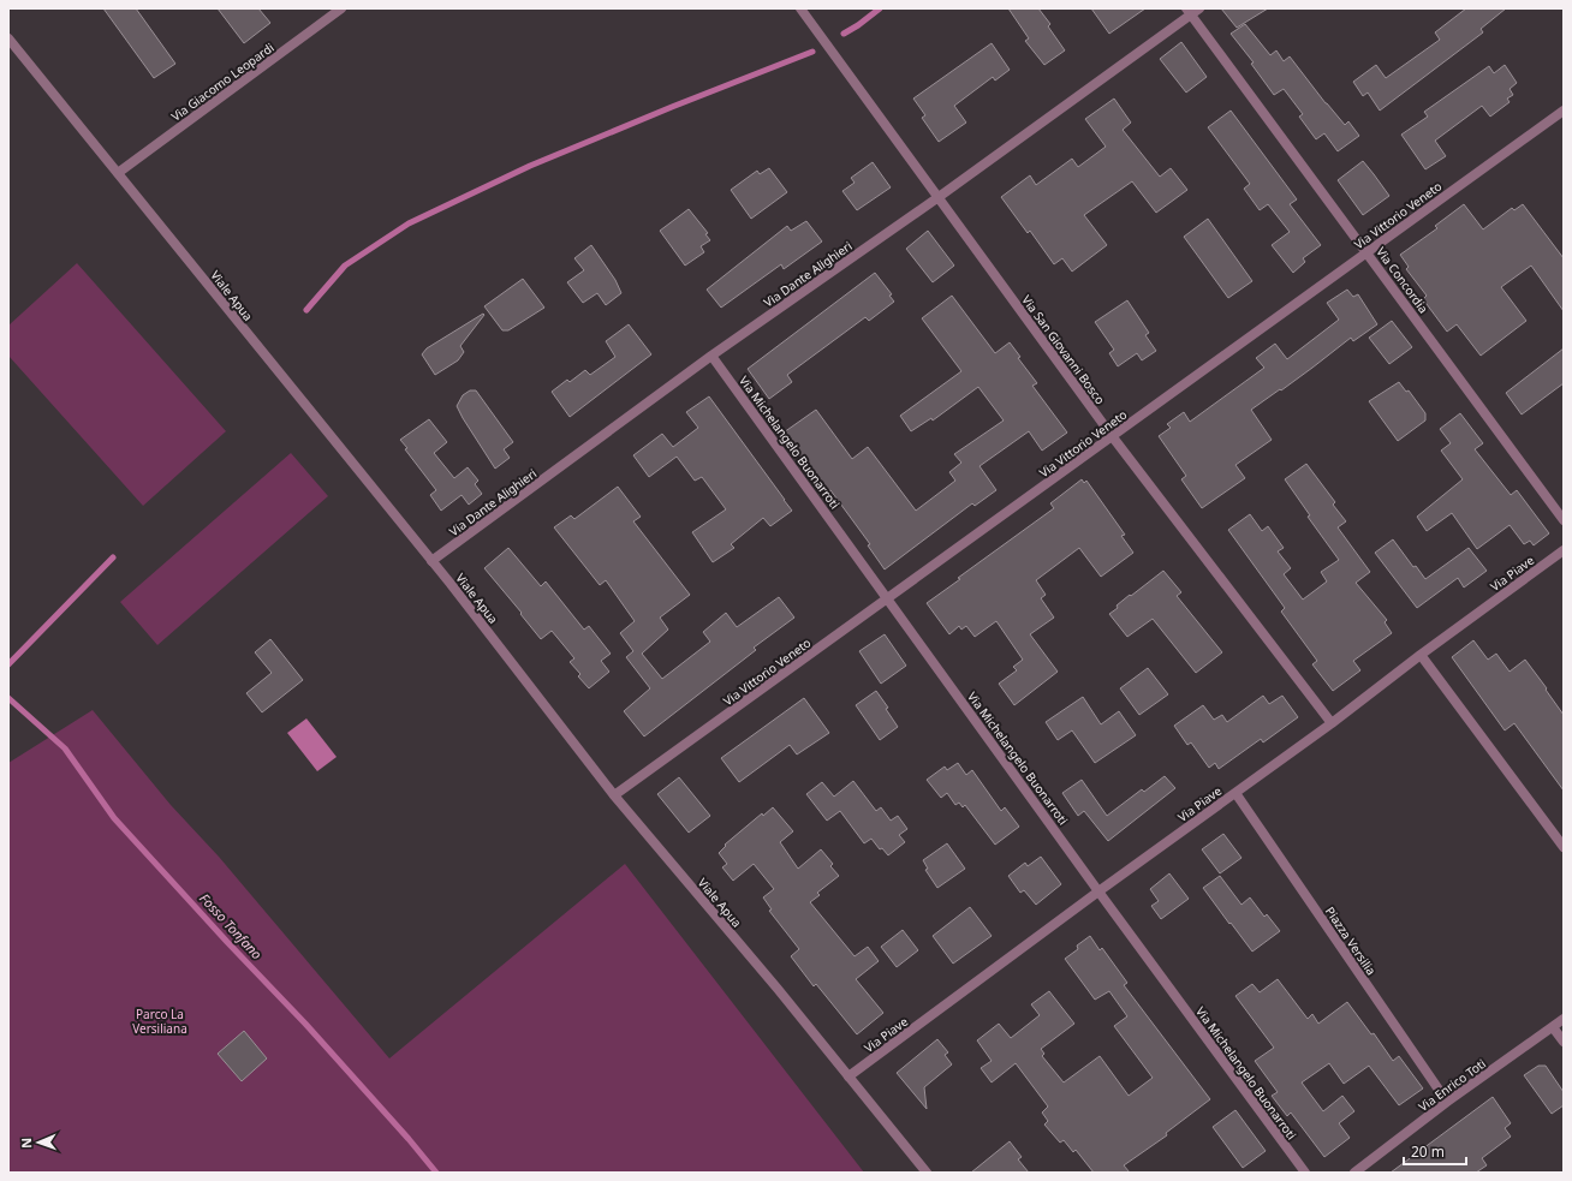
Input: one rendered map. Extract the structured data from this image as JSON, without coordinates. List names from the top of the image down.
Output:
{
  "streets": {
    "street": [
      "Via Giacomo Leopardi",
      "Via Vittorio Veneto",
      "Via Dante Alighieri",
      "Via Concordia",
      "Viale Apua",
      "Via San Giovanni Bosco",
      "Via Michelangelo Buonarroti",
      "Via Piave",
      "Piazza Versilia",
      "Via Enrico Toti"
    ]
  },
  "crossings": [
    ["Via Giacomo Leopardi", "Viale Apua"],
    ["Via Vittorio Veneto", "Via Concordia"],
    ["Via Vittorio Veneto", "Viale Apua"],
    ["Via Vittorio Veneto", "Via San Giovanni Bosco"],
    ["Via Vittorio Veneto", "Via Michelangelo Buonarroti"],
    ["Via Dante Alighieri", "Via Concordia"],
    ["Via Dante Alighieri", "Viale Apua"],
    ["Via Dante Alighieri", "Via San Giovanni Bosco"],
    ["Via Dante Alighieri", "Via Michelangelo Buonarroti"],
    ["Viale Apua", "Via Piave"],
    ["Via San Giovanni Bosco", "Via Piave"],
    ["Via Michelangelo Buonarroti", "Via Piave"],
    ["Via Piave", "Piazza Versilia"],
    ["Piazza Versilia", "Via Enrico Toti"]
  ],
  "water": ["Fosso Tonfano"],
  "parks": ["Parco La Versiliana"],
  "scale_bar": "20 m",
  "north": "left"
}
